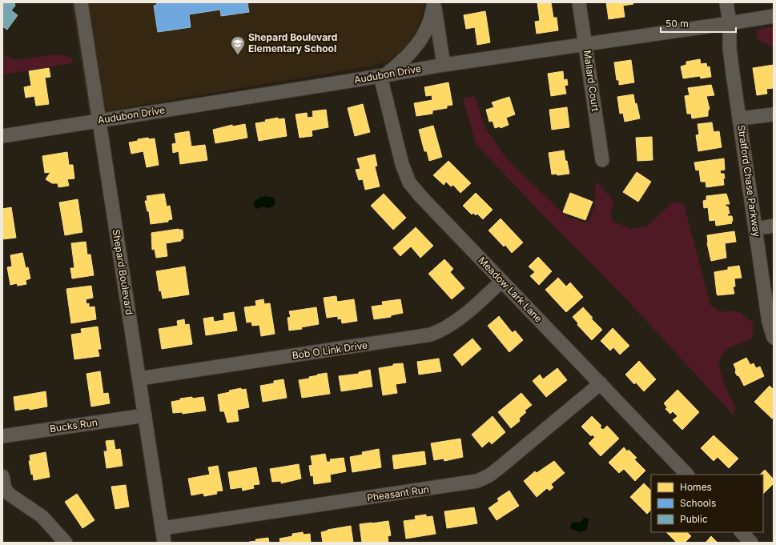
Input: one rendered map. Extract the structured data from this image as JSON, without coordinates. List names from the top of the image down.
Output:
{
  "streets": {
    "street": [
      "Audubon Drive",
      "Mallard Court",
      "Stratford Chase Parkway",
      "Shepard Boulevard",
      "Meadow Lark Lane",
      "Bob O Link Drive",
      "Bucks Run",
      "Pheasant Run"
    ]
  },
  "crossings": [
    ["Audubon Drive", "Mallard Court"],
    ["Audubon Drive", "Stratford Chase Parkway"],
    ["Audubon Drive", "Shepard Boulevard"],
    ["Audubon Drive", "Meadow Lark Lane"],
    ["Shepard Boulevard", "Bob O Link Drive"],
    ["Shepard Boulevard", "Bucks Run"],
    ["Shepard Boulevard", "Pheasant Run"],
    ["Meadow Lark Lane", "Bob O Link Drive"],
    ["Meadow Lark Lane", "Pheasant Run"]
  ],
  "places": {
    "school or university": ["Shepard Boulevard Elementary School"]
  },
  "legend": ["Homes", "Schools", "Public"],
  "scale_bar": "50 m"
}
